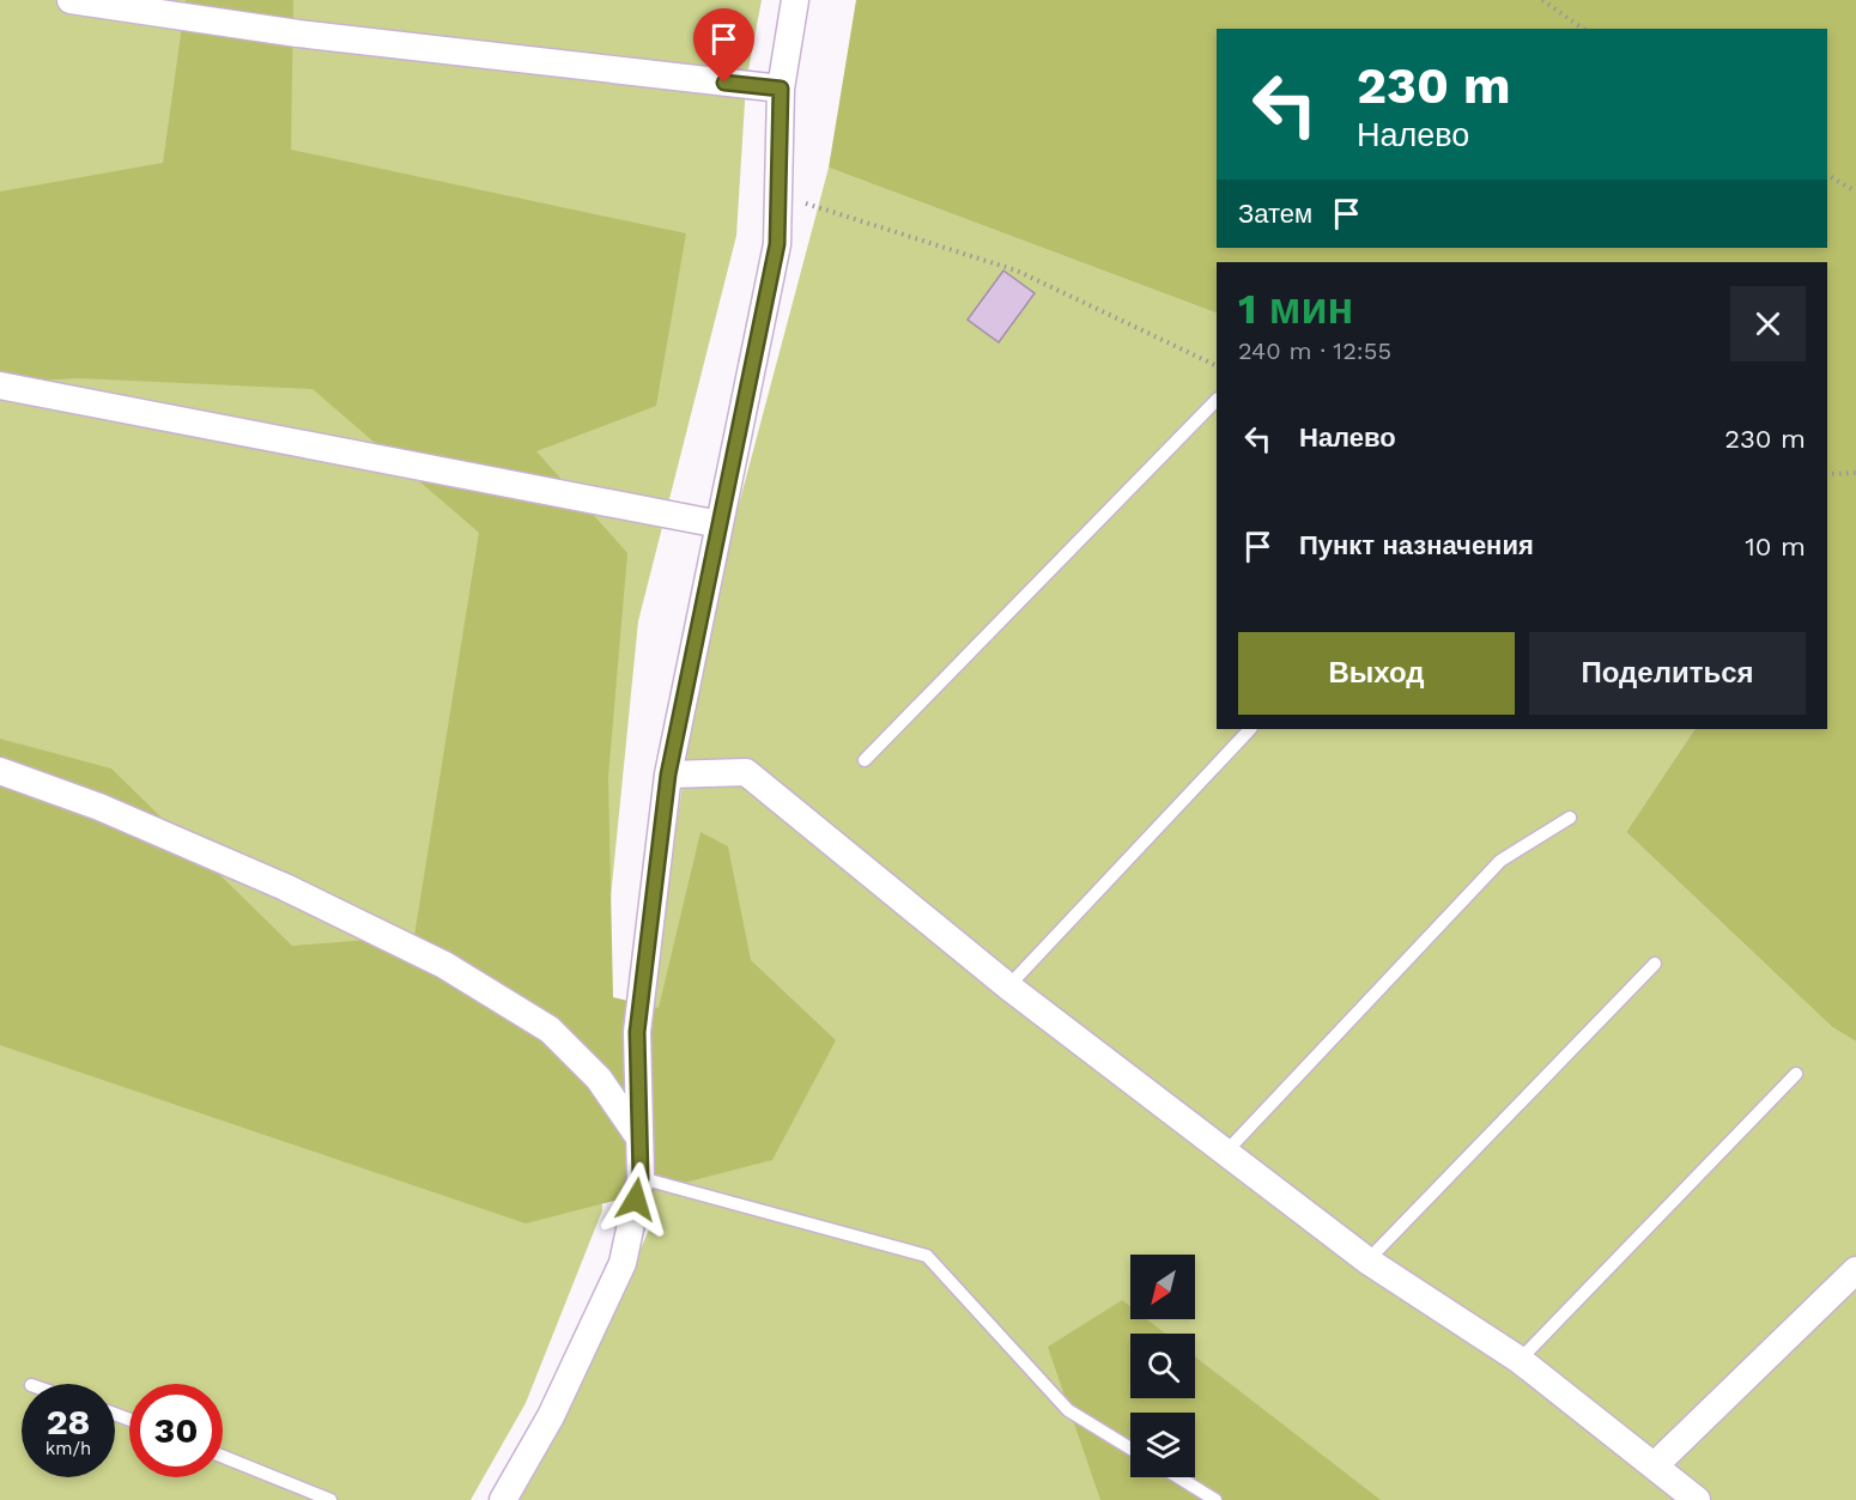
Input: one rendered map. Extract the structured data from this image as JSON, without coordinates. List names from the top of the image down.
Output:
{
  "north": "bottom left",
  "page": {
    "turn": ["230 m", "Налево"],
    "then": "Затем",
    "heading": ["1 мин", "240 m · 12:55"],
    "list": [
      {
        "name": "Налево",
        "value": "230 m"
      },
      {
        "name": "Пункт назначения",
        "value": "10 m"
      }
    ],
    "buttons": ["Выход", "Поделиться"],
    "speed": "28 km/h",
    "limit": "30"
  }
}
